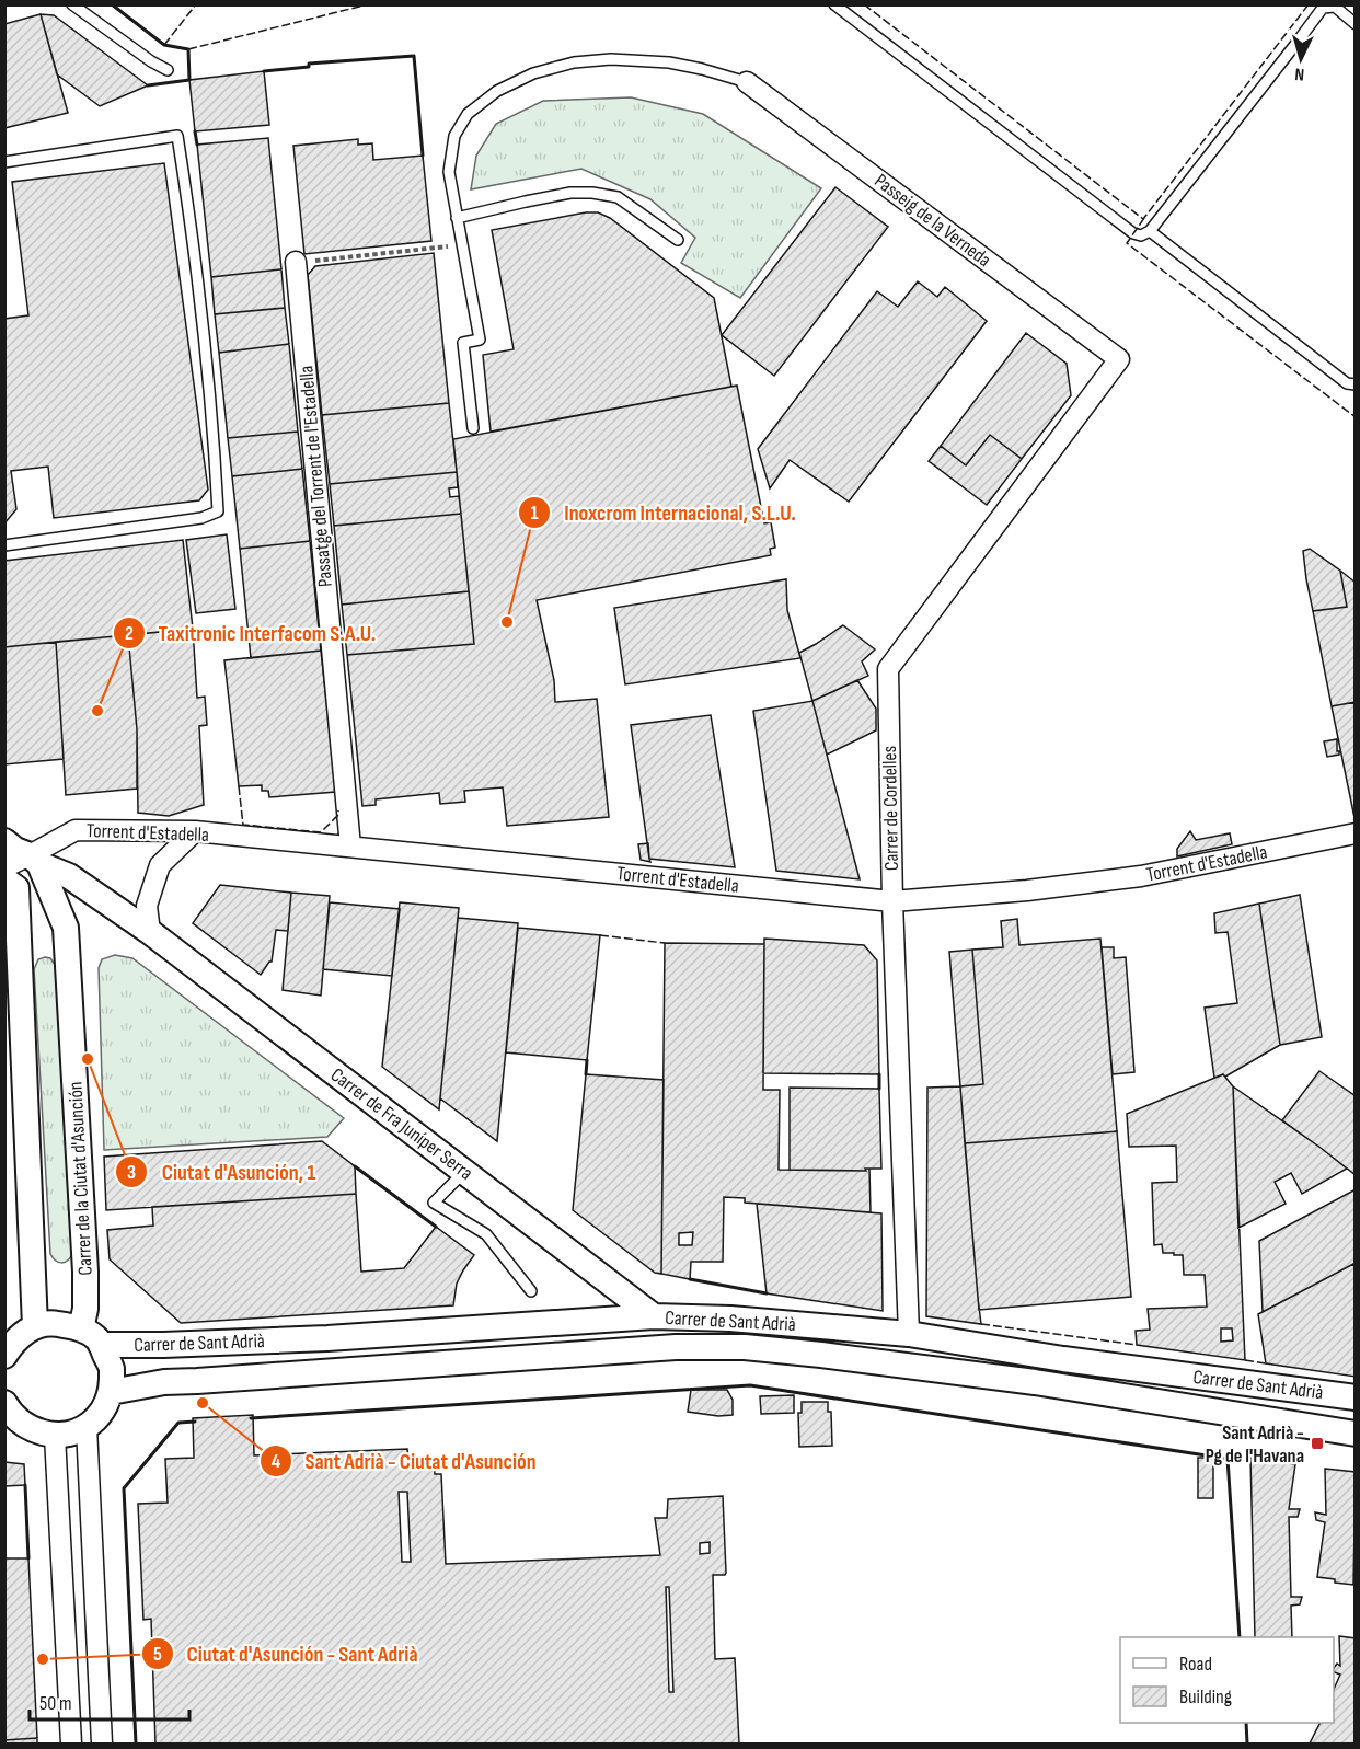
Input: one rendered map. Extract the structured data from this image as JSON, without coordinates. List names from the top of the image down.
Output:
{
  "streets": {
    "street": [
      "Passeig de la Verneda",
      "Passatge del Torrent de l'Estadella",
      "Carrer de Cordelles",
      "Torrent d'Estadella",
      "Carrer de Fra Juníper Serra",
      "Carrer de la Ciutat d'Asunción",
      "Carrer de Sant Adrià"
    ]
  },
  "crossings": [
    ["Passeig de la Verneda", "Carrer de Cordelles"],
    ["Passatge del Torrent de l'Estadella", "Torrent d'Estadella"],
    ["Carrer de Cordelles", "Torrent d'Estadella"],
    ["Carrer de Cordelles", "Carrer de Sant Adrià"],
    ["Torrent d'Estadella", "Carrer de Fra Juníper Serra"],
    ["Torrent d'Estadella", "Carrer de la Ciutat d'Asunción"],
    ["Carrer de Fra Juníper Serra", "Carrer de la Ciutat d'Asunción"],
    ["Carrer de Fra Juníper Serra", "Carrer de Sant Adrià"]
  ],
  "places": {
    "other": [
      "Inoxcrom Internacional, S.L.U.",
      "Taxitronic Interfacom S.A.U.",
      "Ciutat d'Asunción, 1",
      "Sant Adrià - Ciutat d'Asunción",
      "Ciutat d'Asunción - Sant Adrià"
    ],
    "transit": ["Sant Adrià - Pg de l'Havana"]
  },
  "legend": ["Road", "Building"],
  "scale_bar": "50 m",
  "north": "bottom"
}
